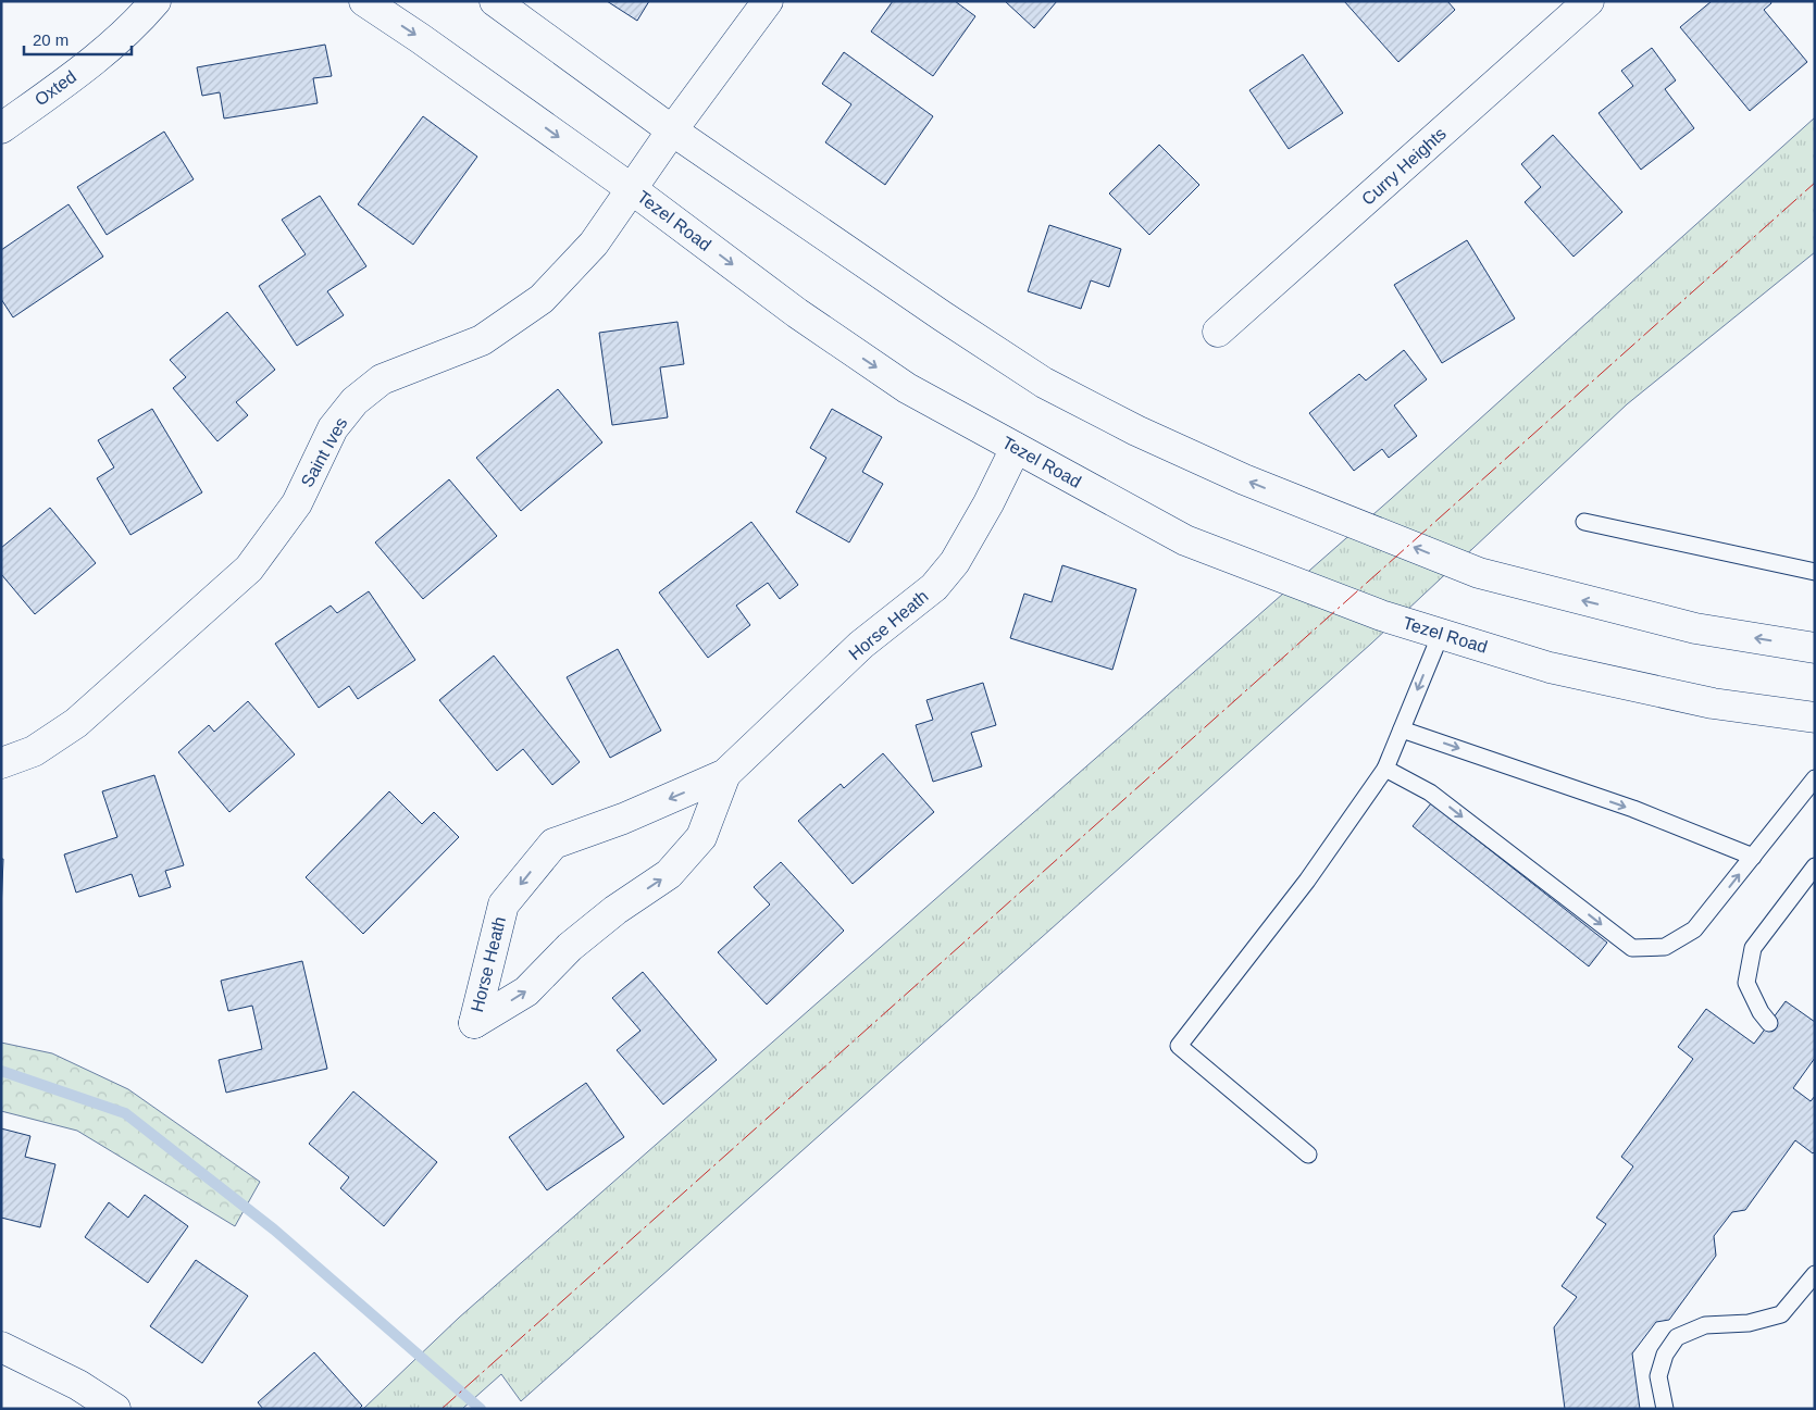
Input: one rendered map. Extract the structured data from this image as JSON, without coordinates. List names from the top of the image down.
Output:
{
  "streets": {
    "street": [
      "Oxted",
      "Curry Heights",
      "Tezel Road",
      "Saint Ives",
      "Horse Heath"
    ]
  },
  "crossings": [
    ["Tezel Road", "Saint Ives"],
    ["Tezel Road", "Horse Heath"]
  ],
  "scale_bar": "20 m"
}
